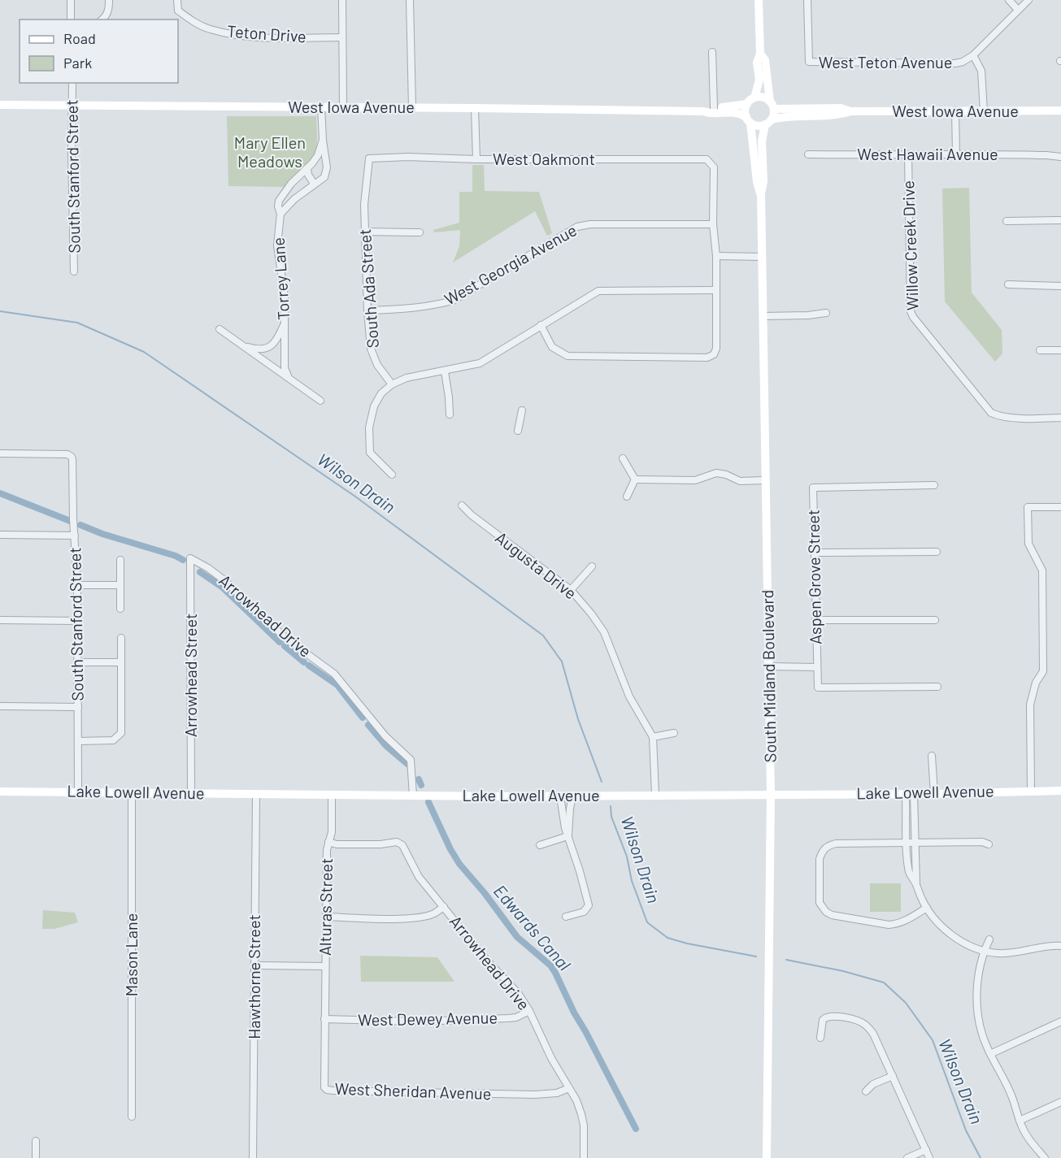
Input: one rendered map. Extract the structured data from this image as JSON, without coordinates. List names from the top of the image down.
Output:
{
  "streets": {
    "main road": ["West Iowa Avenue", "South Midland Boulevard", "Lake Lowell Avenue"],
    "street": [
      "Teton Drive",
      "West Teton Avenue",
      "West Hawaii Avenue",
      "West Oakmont",
      "South Stanford Street",
      "Willow Creek Drive",
      "West Georgia Avenue",
      "Torrey Lane",
      "South Ada Street",
      "Augusta Drive",
      "Aspen Grove Street",
      "Arrowhead Drive",
      "Arrowhead Street",
      "Alturas Street",
      "Mason Lane",
      "Hawthorne Street",
      "West Dewey Avenue",
      "West Sheridan Avenue"
    ]
  },
  "crossings": [
    ["West Iowa Avenue", "South Stanford Street"],
    ["West Iowa Avenue", "Torrey Lane"],
    ["West Iowa Avenue", "South Midland Boulevard"],
    ["West Hawaii Avenue", "Willow Creek Drive"],
    ["West Oakmont", "West Georgia Avenue"],
    ["West Oakmont", "South Ada Street"],
    ["South Stanford Street", "Lake Lowell Avenue"],
    ["West Georgia Avenue", "South Ada Street"],
    ["Augusta Drive", "Lake Lowell Avenue"],
    ["Aspen Grove Street", "South Midland Boulevard"],
    ["Arrowhead Drive", "Arrowhead Street"],
    ["Arrowhead Drive", "Lake Lowell Avenue"],
    ["Arrowhead Drive", "Alturas Street"],
    ["Arrowhead Drive", "West Dewey Avenue"],
    ["Arrowhead Drive", "West Sheridan Avenue"],
    ["Arrowhead Street", "Lake Lowell Avenue"],
    ["South Midland Boulevard", "Lake Lowell Avenue"],
    ["Lake Lowell Avenue", "Alturas Street"],
    ["Lake Lowell Avenue", "Mason Lane"],
    ["Lake Lowell Avenue", "Hawthorne Street"],
    ["Alturas Street", "West Dewey Avenue"],
    ["Alturas Street", "West Sheridan Avenue"],
    ["West Dewey Avenue", "West Sheridan Avenue"]
  ],
  "water": ["Wilson Drain", "Edwards Canal"],
  "parks": ["Mary Ellen Meadows"],
  "legend": ["Road", "Park"]
}
